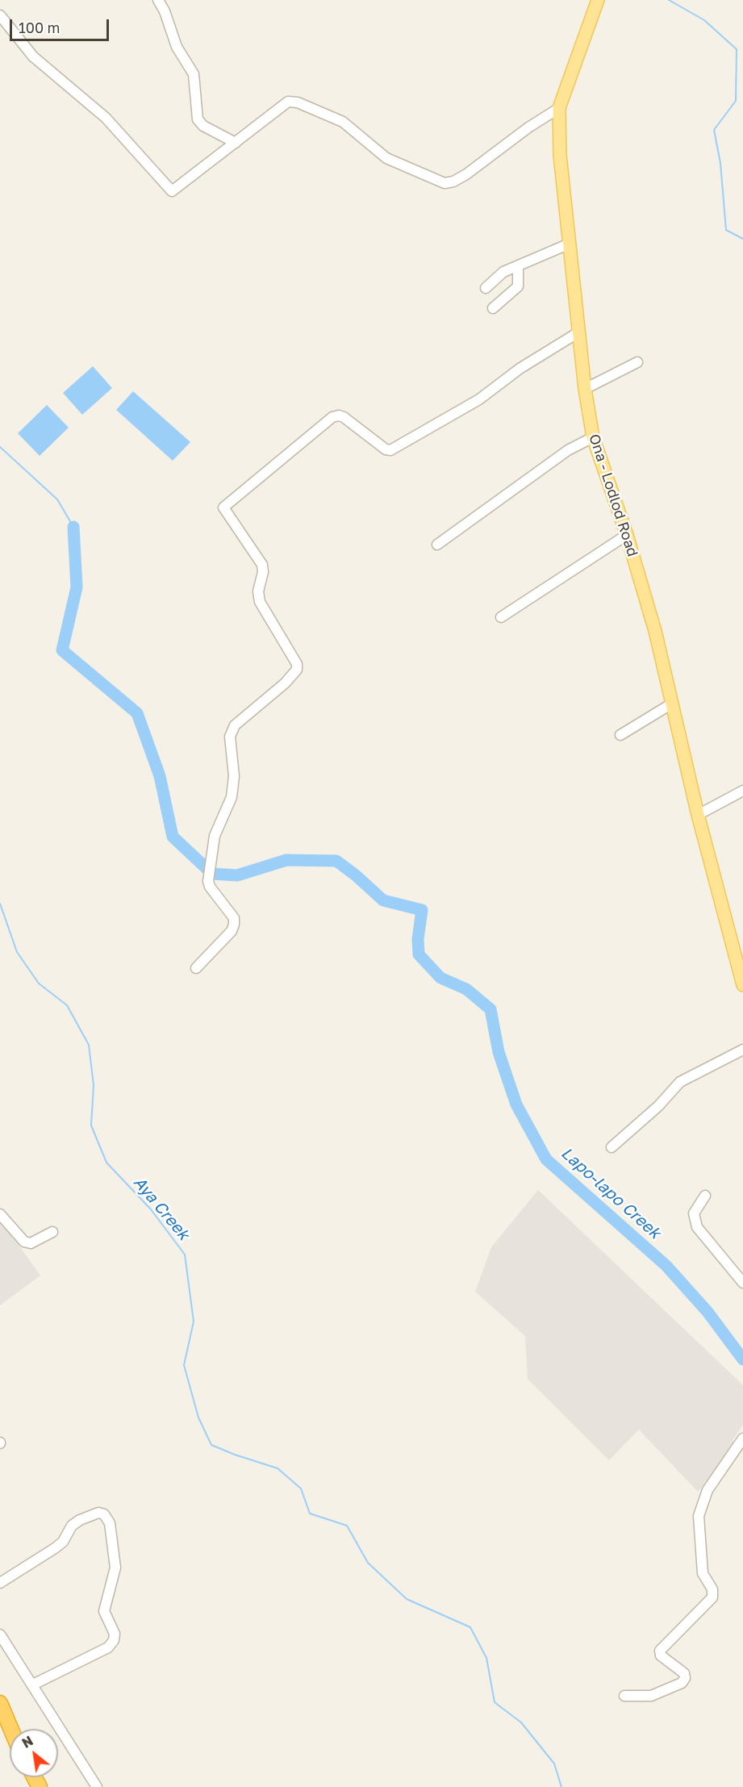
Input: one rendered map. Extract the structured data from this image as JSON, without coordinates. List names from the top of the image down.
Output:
{
  "streets": {
    "main road": ["Ona - Lodlod Road"]
  },
  "water": ["Lapo-lapo Creek", "Aya Creek"],
  "scale_bar": "100 m",
  "north": "top left"
}
